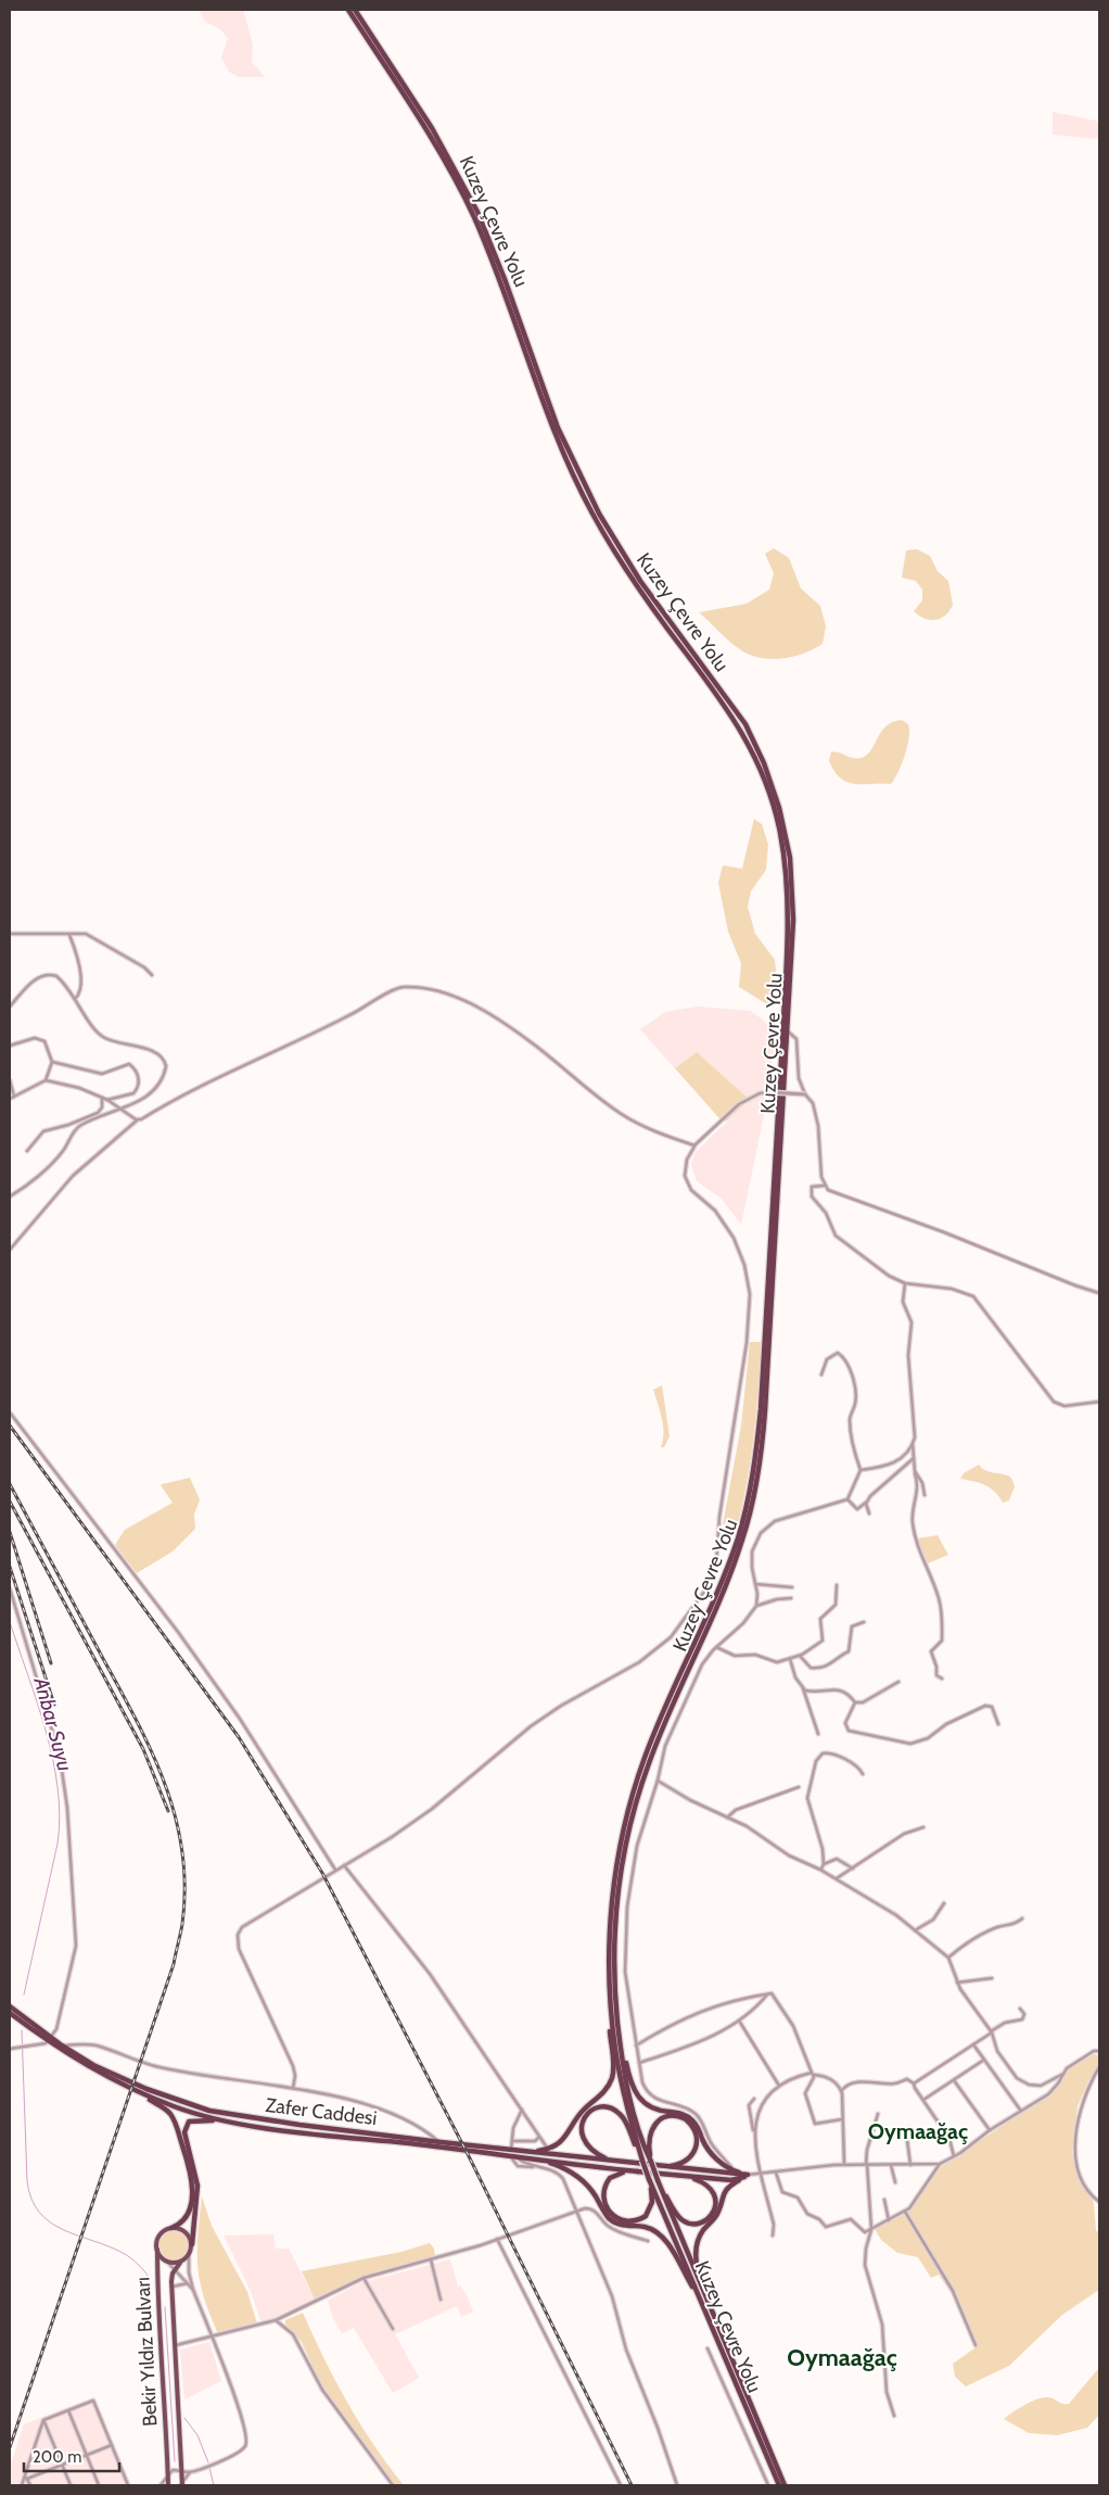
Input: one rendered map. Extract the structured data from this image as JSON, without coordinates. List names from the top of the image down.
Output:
{
  "streets": {
    "highway": ["Kuzey Çevre Yolu", "Zafer Caddesi"],
    "main road": ["Bekir Yıldız Bulvarı"]
  },
  "districts": ["Oymaağaç", "Oymaağaç"],
  "water": ["Anbar Suyu"],
  "scale_bar": "200 m"
}
